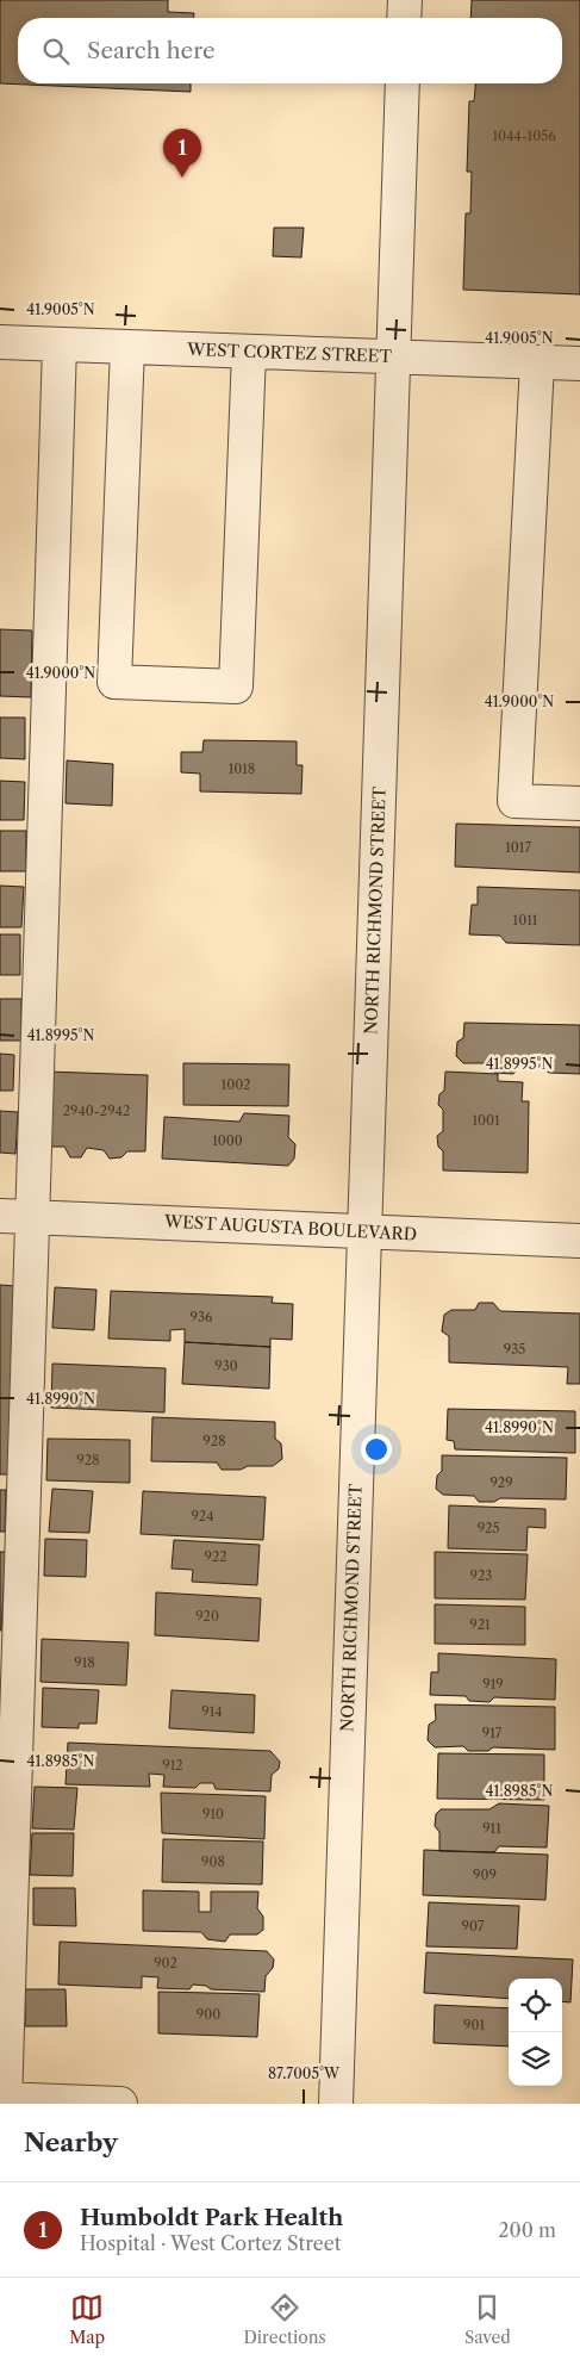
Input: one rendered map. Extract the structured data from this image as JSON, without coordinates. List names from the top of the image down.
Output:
{
  "streets": {
    "street": ["WEST CORTEZ STREET", "NORTH RICHMOND STREET", "WEST AUGUSTA BOULEVARD"]
  },
  "crossings": [
    ["WEST CORTEZ STREET", "NORTH RICHMOND STREET"],
    ["NORTH RICHMOND STREET", "WEST AUGUSTA BOULEVARD"]
  ],
  "house_numbers": [
    "1044-1056",
    "1018",
    "1017",
    "1011",
    "1002",
    "2940-2942",
    "1001",
    "1000",
    "936",
    "935",
    "930",
    "928",
    "928",
    "929",
    "924",
    "925",
    "922",
    "923",
    "920",
    "921",
    "918",
    "919",
    "914",
    "917",
    "912",
    "910",
    "911",
    "908",
    "909",
    "907",
    "902",
    "900",
    "901"
  ],
  "page": {
    "search": "Search here",
    "pins": "1",
    "heading": "Nearby",
    "list": [
      {
        "mark": "1",
        "name": "Humboldt Park Health",
        "note": "Hospital · West Cortez Street",
        "value": "200 m"
      }
    ],
    "nav": ["Map", "Directions", "Saved"]
  },
  "coordinates": [
    "41.9005°N",
    "41.9000°N",
    "41.8995°N",
    "41.8990°N",
    "41.8985°N",
    "87.7005°W"
  ]
}
